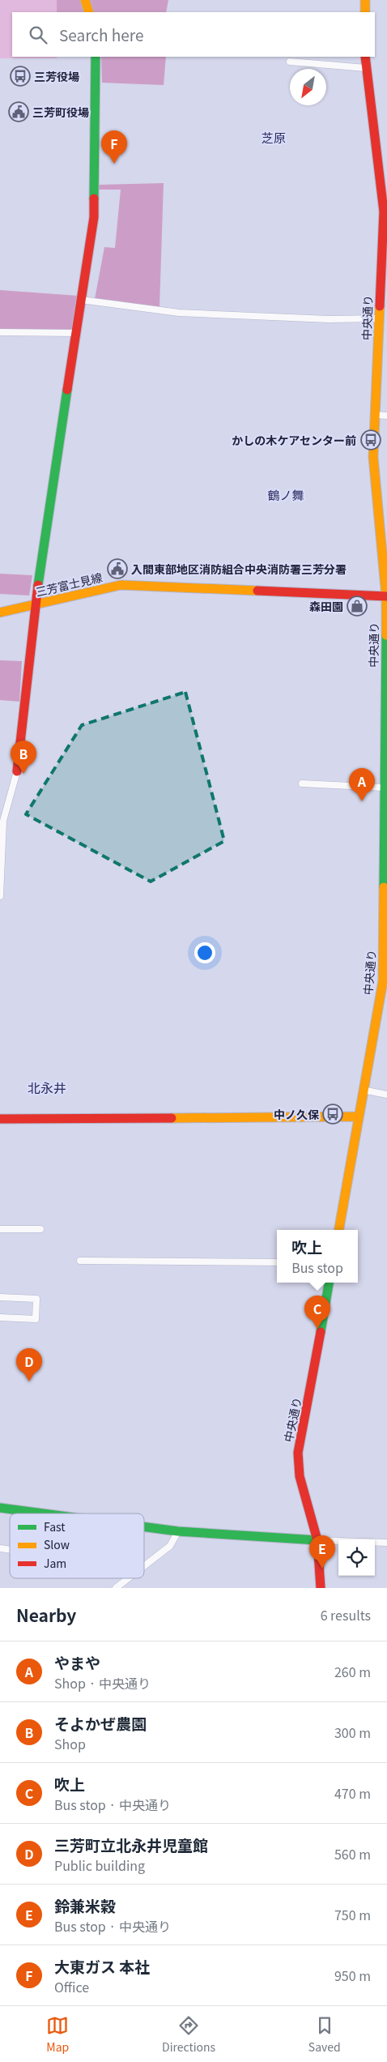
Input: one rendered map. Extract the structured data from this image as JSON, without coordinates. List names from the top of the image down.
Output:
{
  "streets": {
    "street": ["中央通り", "三芳富士見線"]
  },
  "crossings": [
    ["中央通り", "三芳富士見線"]
  ],
  "districts": ["芝原", "鶴ノ舞", "北永井"],
  "places": {
    "bus stop": ["三芳役場", "かしの木ケアセンター前", "中ノ久保"],
    "public building": ["三芳町役場", "入間東部地区消防組合中央消防署三芳分署"],
    "shop": ["森田園"]
  },
  "legend": ["Fast", "Slow", "Jam"],
  "north": "bottom left",
  "page": {
    "search": "Search here",
    "pins": [
      "F",
      "B",
      "A",
      "C",
      "D",
      "E"
    ],
    "popup": ["吹上", "Bus stop"],
    "heading": ["Nearby", "6 results"],
    "list": [
      {
        "mark": "A",
        "name": "やまや",
        "note": "Shop · 中央通り",
        "value": "260 m"
      },
      {
        "mark": "B",
        "name": "そよかぜ農園",
        "note": "Shop",
        "value": "300 m"
      },
      {
        "mark": "C",
        "name": "吹上",
        "note": "Bus stop · 中央通り",
        "value": "470 m"
      },
      {
        "mark": "D",
        "name": "三芳町立北永井児童館",
        "note": "Public building",
        "value": "560 m"
      },
      {
        "mark": "E",
        "name": "鈴兼米穀",
        "note": "Bus stop · 中央通り",
        "value": "750 m"
      },
      {
        "mark": "F",
        "name": "大東ガス 本社",
        "note": "Office",
        "value": "950 m"
      }
    ],
    "nav": ["Map", "Directions", "Saved"]
  }
}
